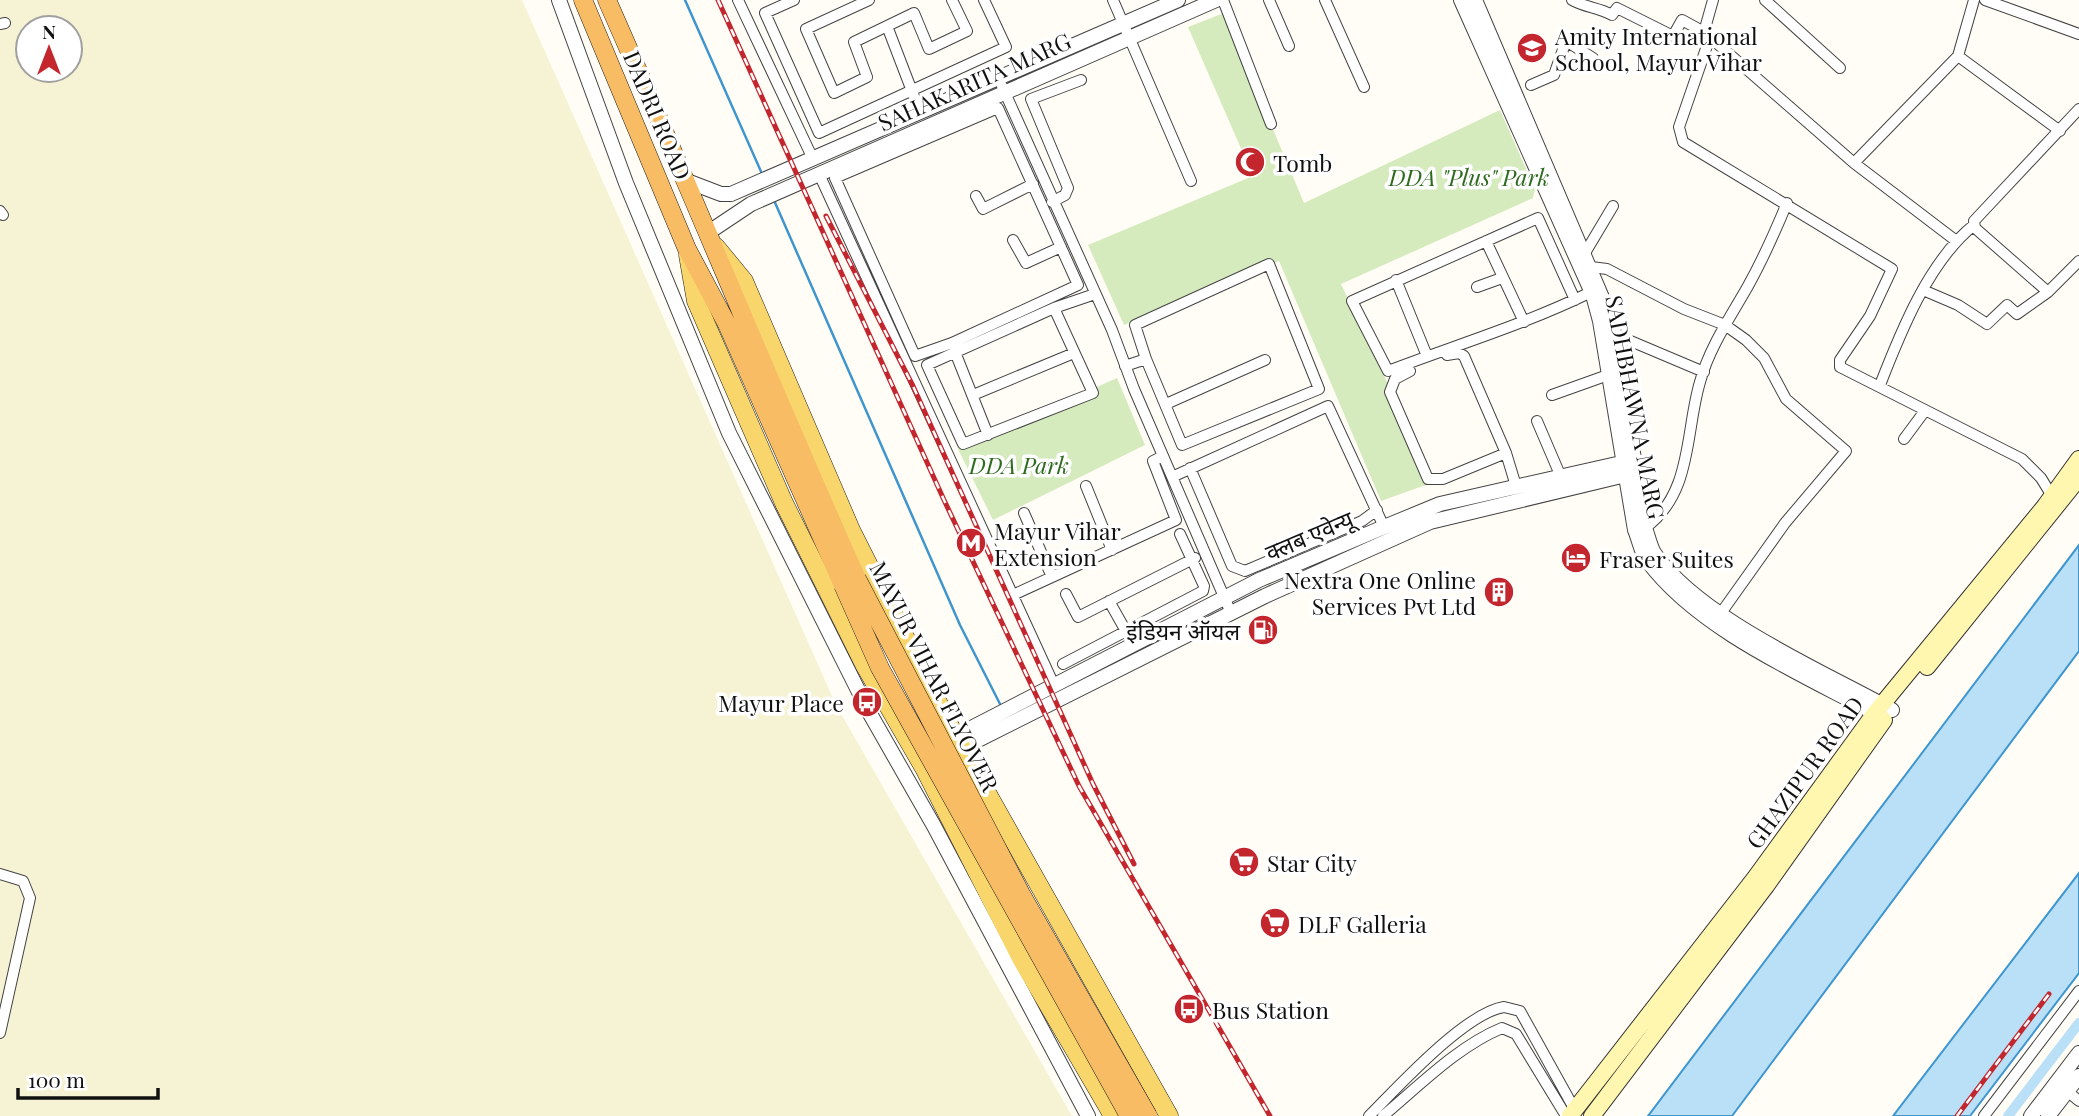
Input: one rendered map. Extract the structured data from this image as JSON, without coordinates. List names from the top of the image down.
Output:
{
  "streets": {
    "highway": ["DADRI ROAD", "MAYUR VIHAR FLYOVER"],
    "main road": ["GHAZIPUR ROAD"],
    "street": ["SAHAKARITA MARG", "SADHBHAWNA MARG", "क्लब एवेन्यू"]
  },
  "crossings": [
    ["SAHAKARITA MARG", "DADRI ROAD"],
    ["SAHAKARITA MARG", "MAYUR VIHAR FLYOVER"],
    ["DADRI ROAD", "MAYUR VIHAR FLYOVER"],
    ["SADHBHAWNA MARG", "क्लब एवेन्यू"],
    ["SADHBHAWNA MARG", "GHAZIPUR ROAD"]
  ],
  "parks": ["DDA \"Plus\" Park", "DDA Park"],
  "places": {
    "school or university": ["Amity International School, Mayur Vihar"],
    "mosque": ["Tomb"],
    "metro station": ["Mayur Vihar Extension"],
    "hotel": ["Fraser Suites"],
    "building": ["Nextra One Online Services Pvt Ltd"],
    "fuel station": ["इंडियन ऑयल"],
    "bus stop": ["Mayur Place", "Bus Station"],
    "supermarket": ["Star City", "DLF Galleria"]
  },
  "scale_bar": "100 m",
  "north": "top"
}
